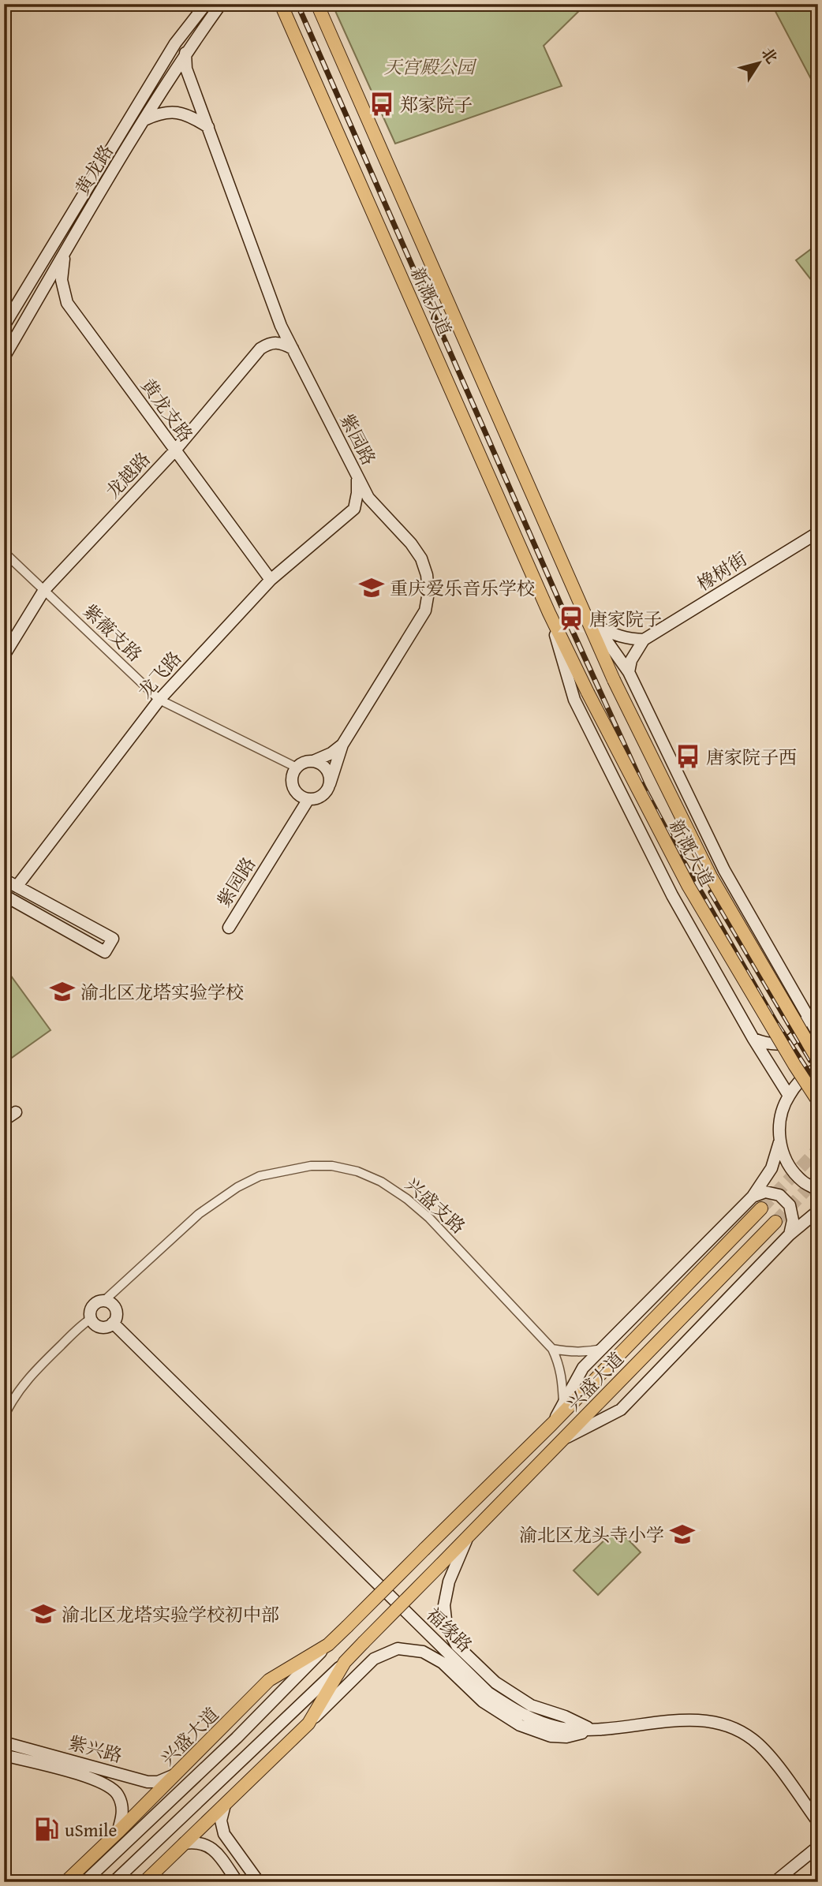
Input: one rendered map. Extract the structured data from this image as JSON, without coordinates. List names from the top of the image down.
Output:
{
  "streets": {
    "main road": ["新溉大道", "兴盛大道"],
    "street": [
      "黄龙路",
      "黄龙支路",
      "紫园路",
      "龙越路",
      "橡树街",
      "紫薇支路",
      "龙飞路",
      "兴盛支路",
      "福缘路",
      "紫兴路"
    ]
  },
  "crossings": [
    ["黄龙路", "黄龙支路"],
    ["黄龙路", "紫园路"],
    ["黄龙支路", "龙越路"],
    ["黄龙支路", "龙飞路"],
    ["紫园路", "龙越路"],
    ["紫园路", "紫薇支路"],
    ["龙越路", "紫薇支路"],
    ["紫薇支路", "龙飞路"],
    ["兴盛支路", "福缘路"],
    ["兴盛大道", "紫兴路"]
  ],
  "parks": ["天宫殿公园"],
  "places": {
    "bus stop": ["郑家院子", "唐家院子西"],
    "school or university": [
      "重庆爱乐音乐学校",
      "渝北区龙塔实验学校",
      "渝北区龙头寺小学",
      "渝北区龙塔实验学校初中部"
    ],
    "station": ["唐家院子"],
    "fuel station": ["uSmile"]
  },
  "north": "top right"
}
